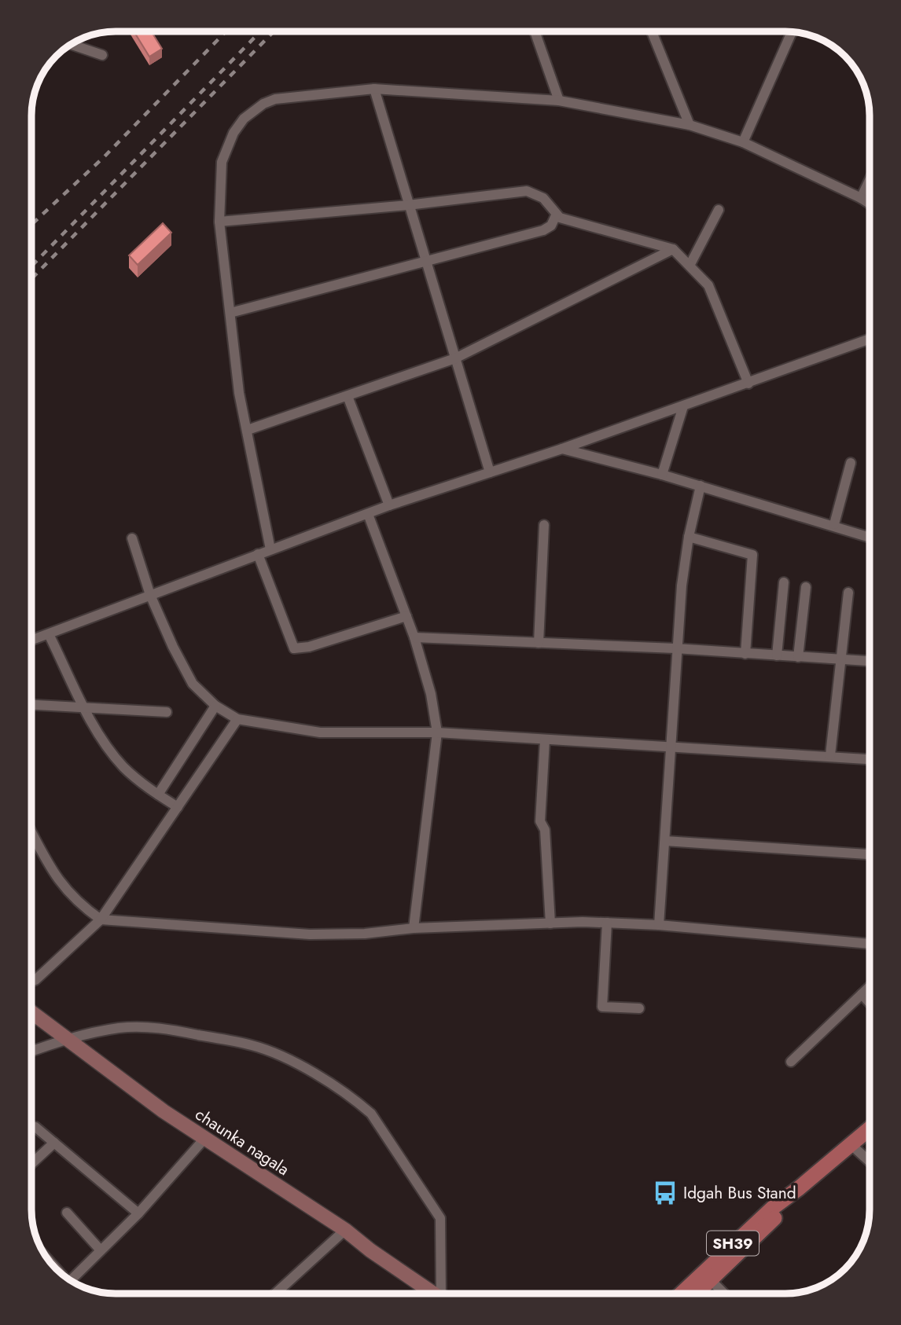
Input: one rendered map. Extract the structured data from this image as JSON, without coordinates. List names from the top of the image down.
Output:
{
  "streets": {
    "main road": ["chaunka nagala", "SH39"]
  },
  "places": {
    "bus stop": ["Idgah Bus Stand"]
  }
}
